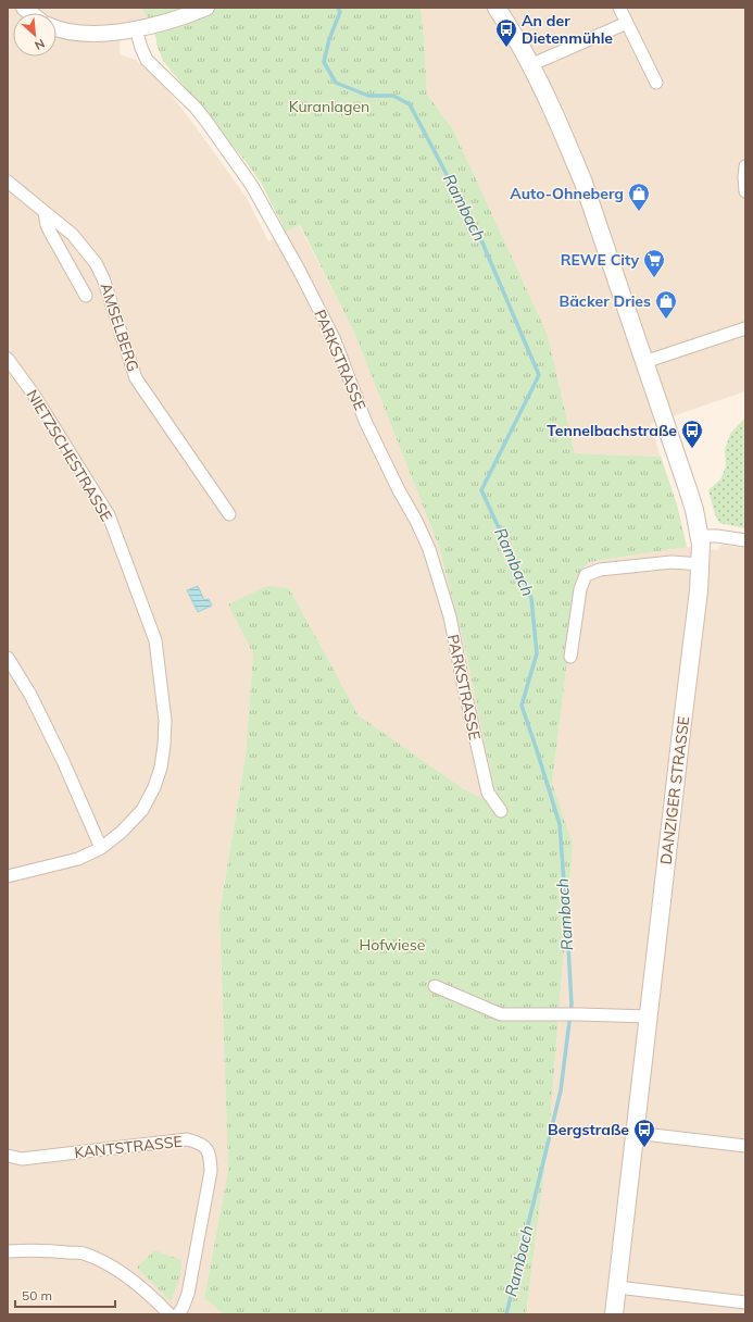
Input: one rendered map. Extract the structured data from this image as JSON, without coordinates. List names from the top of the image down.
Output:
{
  "streets": {
    "main road": ["DANZIGER STRASSE"],
    "street": [
      "AMSELBERG",
      "PARKSTRASSE",
      "NIETZSCHESTRASSE",
      "KANTSTRASSE"
    ]
  },
  "water": ["Rambach"],
  "parks": ["Kuranlagen", "Hofwiese"],
  "places": {
    "bus stop": ["An der Dietenmühle", "Tennelbachstraße", "Bergstraße"],
    "shop": ["Auto-Ohneberg", "Bäcker Dries"],
    "supermarket": ["REWE City"]
  },
  "scale_bar": "50 m",
  "north": "bottom right"
}
